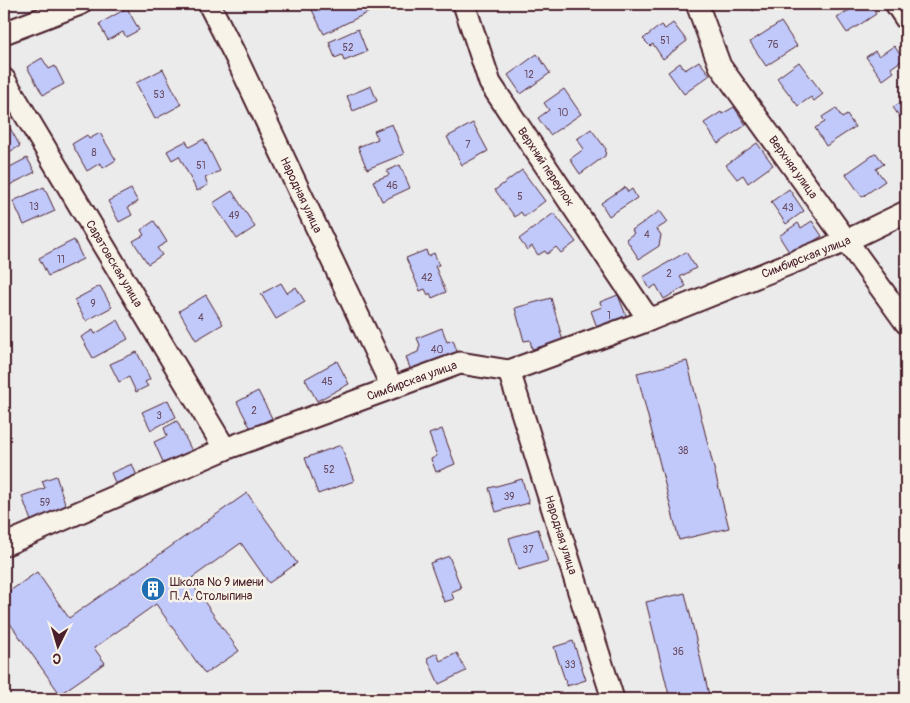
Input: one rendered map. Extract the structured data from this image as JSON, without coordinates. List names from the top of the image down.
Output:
{
  "streets": {
    "street": [
      "Верхний переулок",
      "Верхняя улица",
      "Народная улица",
      "Симбирская улица",
      "Саратовская улица"
    ]
  },
  "crossings": [
    ["Верхний переулок", "Симбирская улица"],
    ["Верхняя улица", "Симбирская улица"],
    ["Народная улица", "Симбирская улица"],
    ["Симбирская улица", "Саратовская улица"]
  ],
  "places": {
    "building": ["Школа № 9 имени П. А. Столыпина"]
  },
  "house_numbers": [
    "51",
    "76",
    "52",
    "12",
    "53",
    "10",
    "7",
    "8",
    "51",
    "46",
    "5",
    "13",
    "43",
    "49",
    "4",
    "11",
    "2",
    "42",
    "9",
    "1",
    "4",
    "40",
    "45",
    "2",
    "3",
    "38",
    "52",
    "39",
    "59",
    "37",
    "36",
    "33"
  ],
  "north": "bottom"
}
